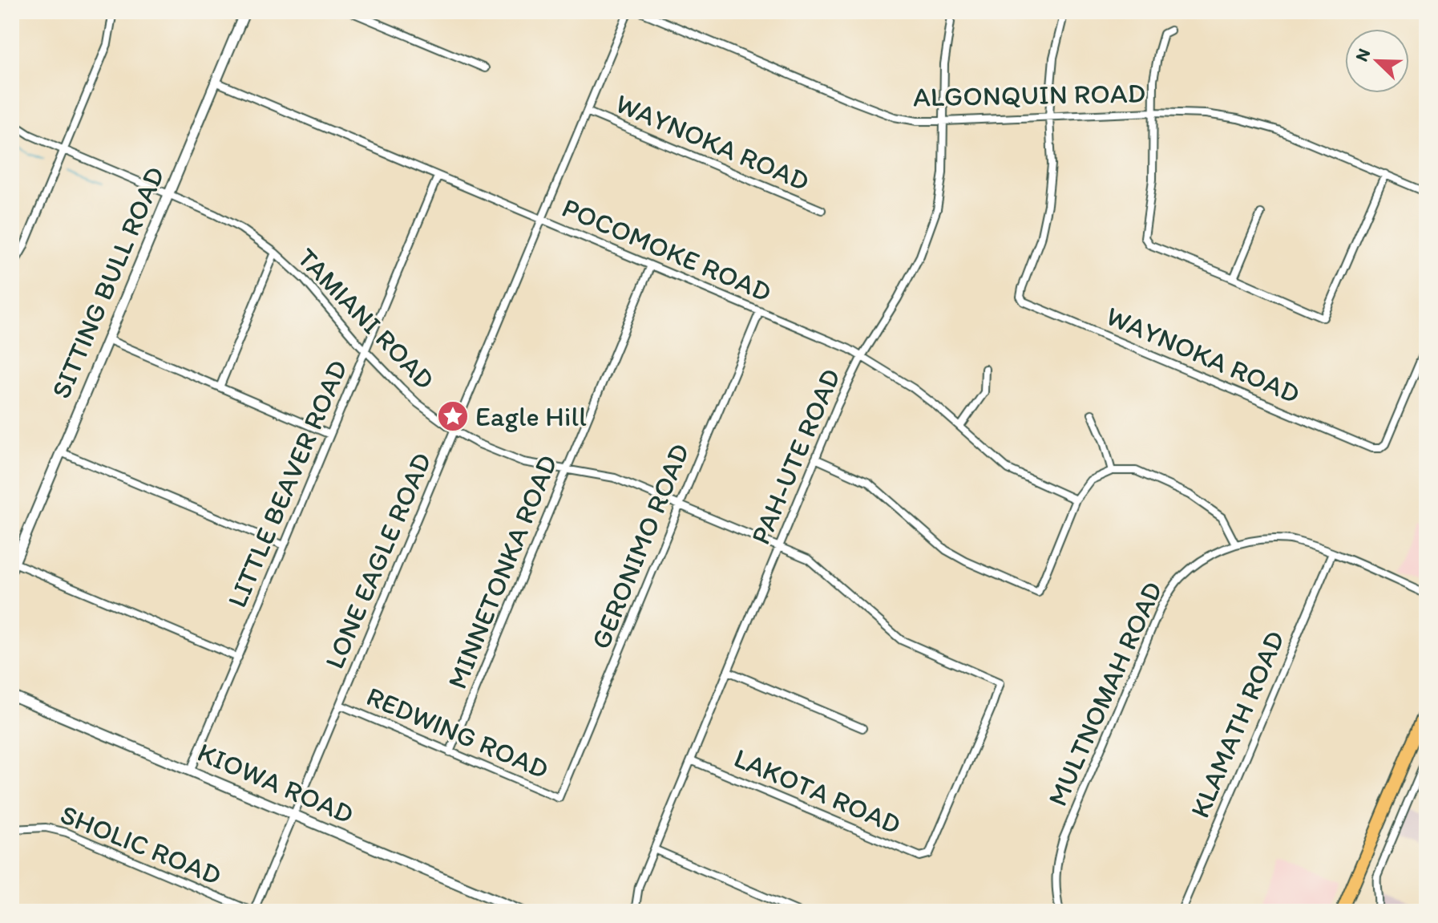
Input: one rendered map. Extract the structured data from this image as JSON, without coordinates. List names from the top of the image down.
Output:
{
  "streets": {
    "street": [
      "ALGONQUIN ROAD",
      "WAYNOKA ROAD",
      "POCOMOKE ROAD",
      "SITTING BULL ROAD",
      "TAMIANI ROAD",
      "PAH-UTE ROAD",
      "LITTLE BEAVER ROAD",
      "GERONIMO ROAD",
      "LONE EAGLE ROAD",
      "MINNETONKA ROAD",
      "MULTNOMAH ROAD",
      "KLAMATH ROAD",
      "REDWING ROAD",
      "KIOWA ROAD",
      "LAKOTA ROAD",
      "SHOLIC ROAD"
    ]
  },
  "crossings": [
    ["ALGONQUIN ROAD", "WAYNOKA ROAD"],
    ["ALGONQUIN ROAD", "PAH-UTE ROAD"],
    ["WAYNOKA ROAD", "LONE EAGLE ROAD"],
    ["POCOMOKE ROAD", "SITTING BULL ROAD"],
    ["POCOMOKE ROAD", "PAH-UTE ROAD"],
    ["POCOMOKE ROAD", "LITTLE BEAVER ROAD"],
    ["POCOMOKE ROAD", "GERONIMO ROAD"],
    ["POCOMOKE ROAD", "LONE EAGLE ROAD"],
    ["POCOMOKE ROAD", "MINNETONKA ROAD"],
    ["SITTING BULL ROAD", "TAMIANI ROAD"],
    ["TAMIANI ROAD", "PAH-UTE ROAD"],
    ["TAMIANI ROAD", "LITTLE BEAVER ROAD"],
    ["TAMIANI ROAD", "GERONIMO ROAD"],
    ["TAMIANI ROAD", "LONE EAGLE ROAD"],
    ["TAMIANI ROAD", "MINNETONKA ROAD"],
    ["TAMIANI ROAD", "LAKOTA ROAD"],
    ["PAH-UTE ROAD", "LAKOTA ROAD"],
    ["LITTLE BEAVER ROAD", "KIOWA ROAD"],
    ["GERONIMO ROAD", "REDWING ROAD"],
    ["LONE EAGLE ROAD", "REDWING ROAD"],
    ["LONE EAGLE ROAD", "KIOWA ROAD"],
    ["LONE EAGLE ROAD", "SHOLIC ROAD"],
    ["MINNETONKA ROAD", "REDWING ROAD"],
    ["MULTNOMAH ROAD", "KLAMATH ROAD"]
  ],
  "places": {
    "place": ["Eagle Hill"]
  },
  "north": "top left"
}
